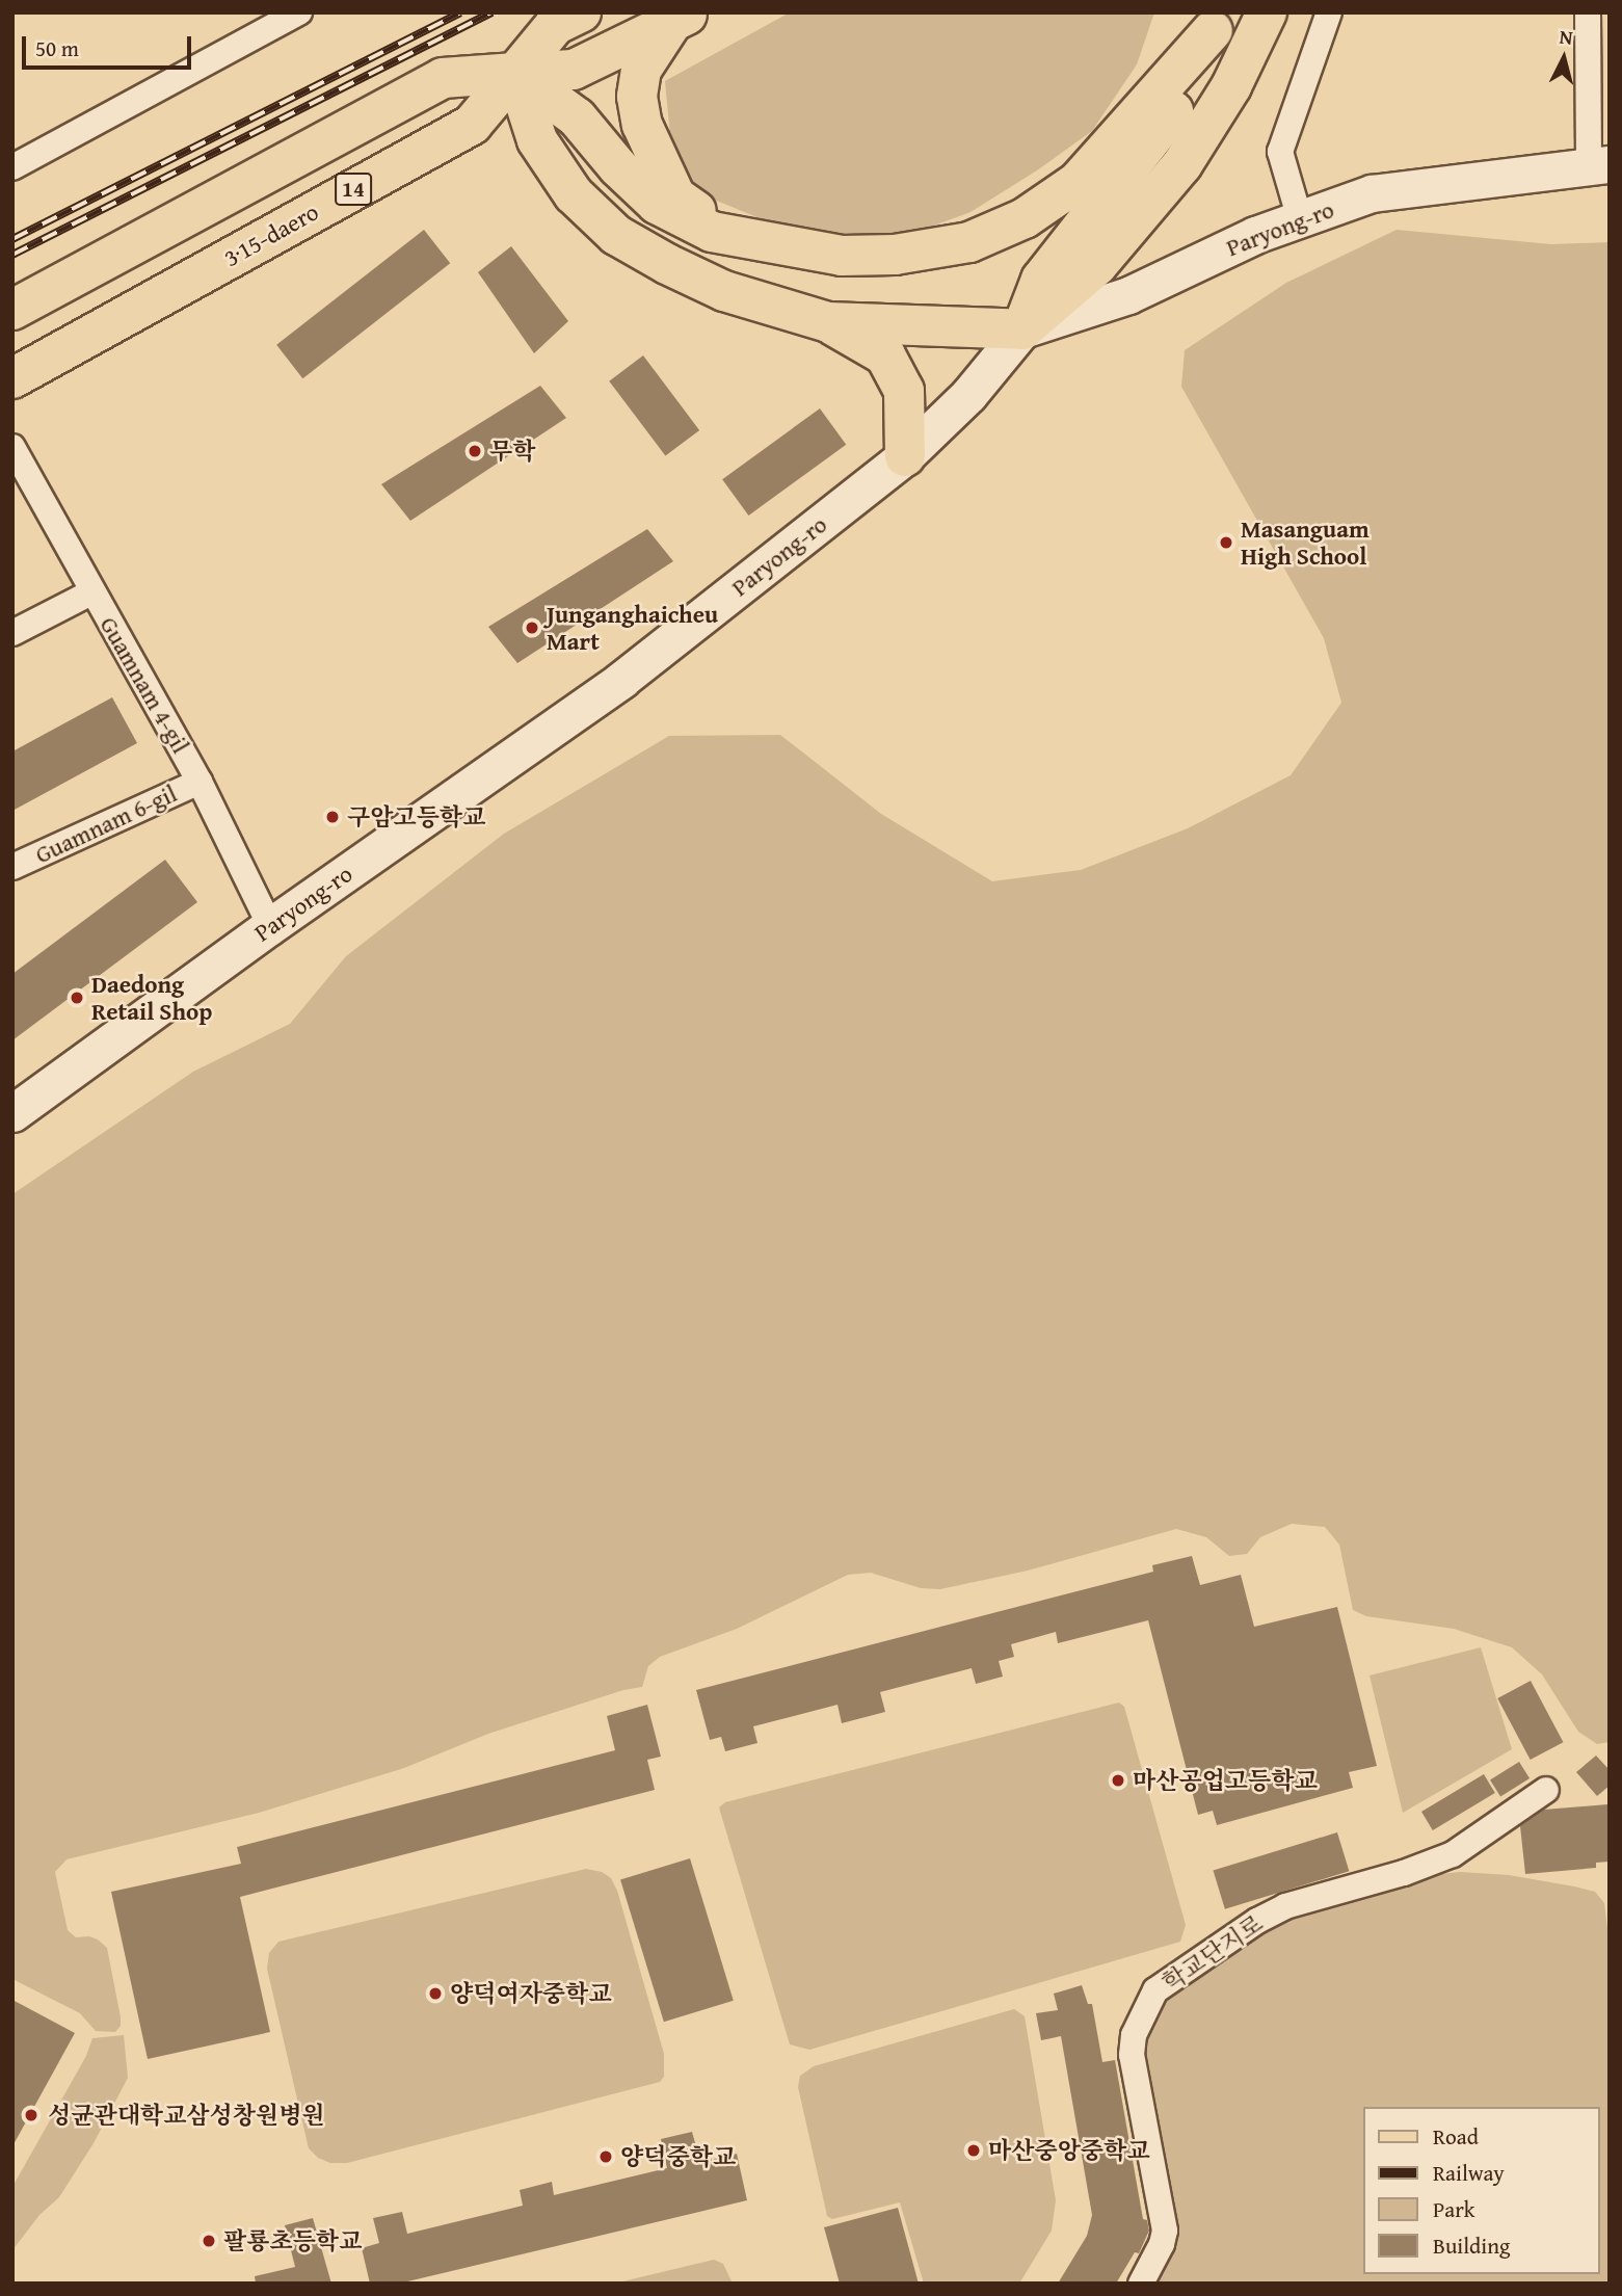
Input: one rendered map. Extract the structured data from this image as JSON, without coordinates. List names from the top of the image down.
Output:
{
  "streets": {
    "main road": ["14", "Paryong-ro", "3·15-daero"],
    "street": ["Guamnam 4-gil", "Guamnam 6-gil", "학교단지로"]
  },
  "crossings": [
    ["14", "3·15-daero"],
    ["Paryong-ro", "Guamnam 4-gil"],
    ["Guamnam 4-gil", "Guamnam 6-gil"]
  ],
  "places": [
    "무학",
    "Masanguam High School",
    "Junganghaicheu Mart",
    "구암고등학교",
    "Daedong Retail Shop",
    "마산공업고등학교",
    "양덕여자중학교",
    "성균관대학교삼성창원병원",
    "마산중앙중학교",
    "양덕중학교",
    "팔룡초등학교"
  ],
  "legend": [
    "Road",
    "Railway",
    "Park",
    "Building"
  ],
  "scale_bar": "50 m",
  "north": "top"
}
